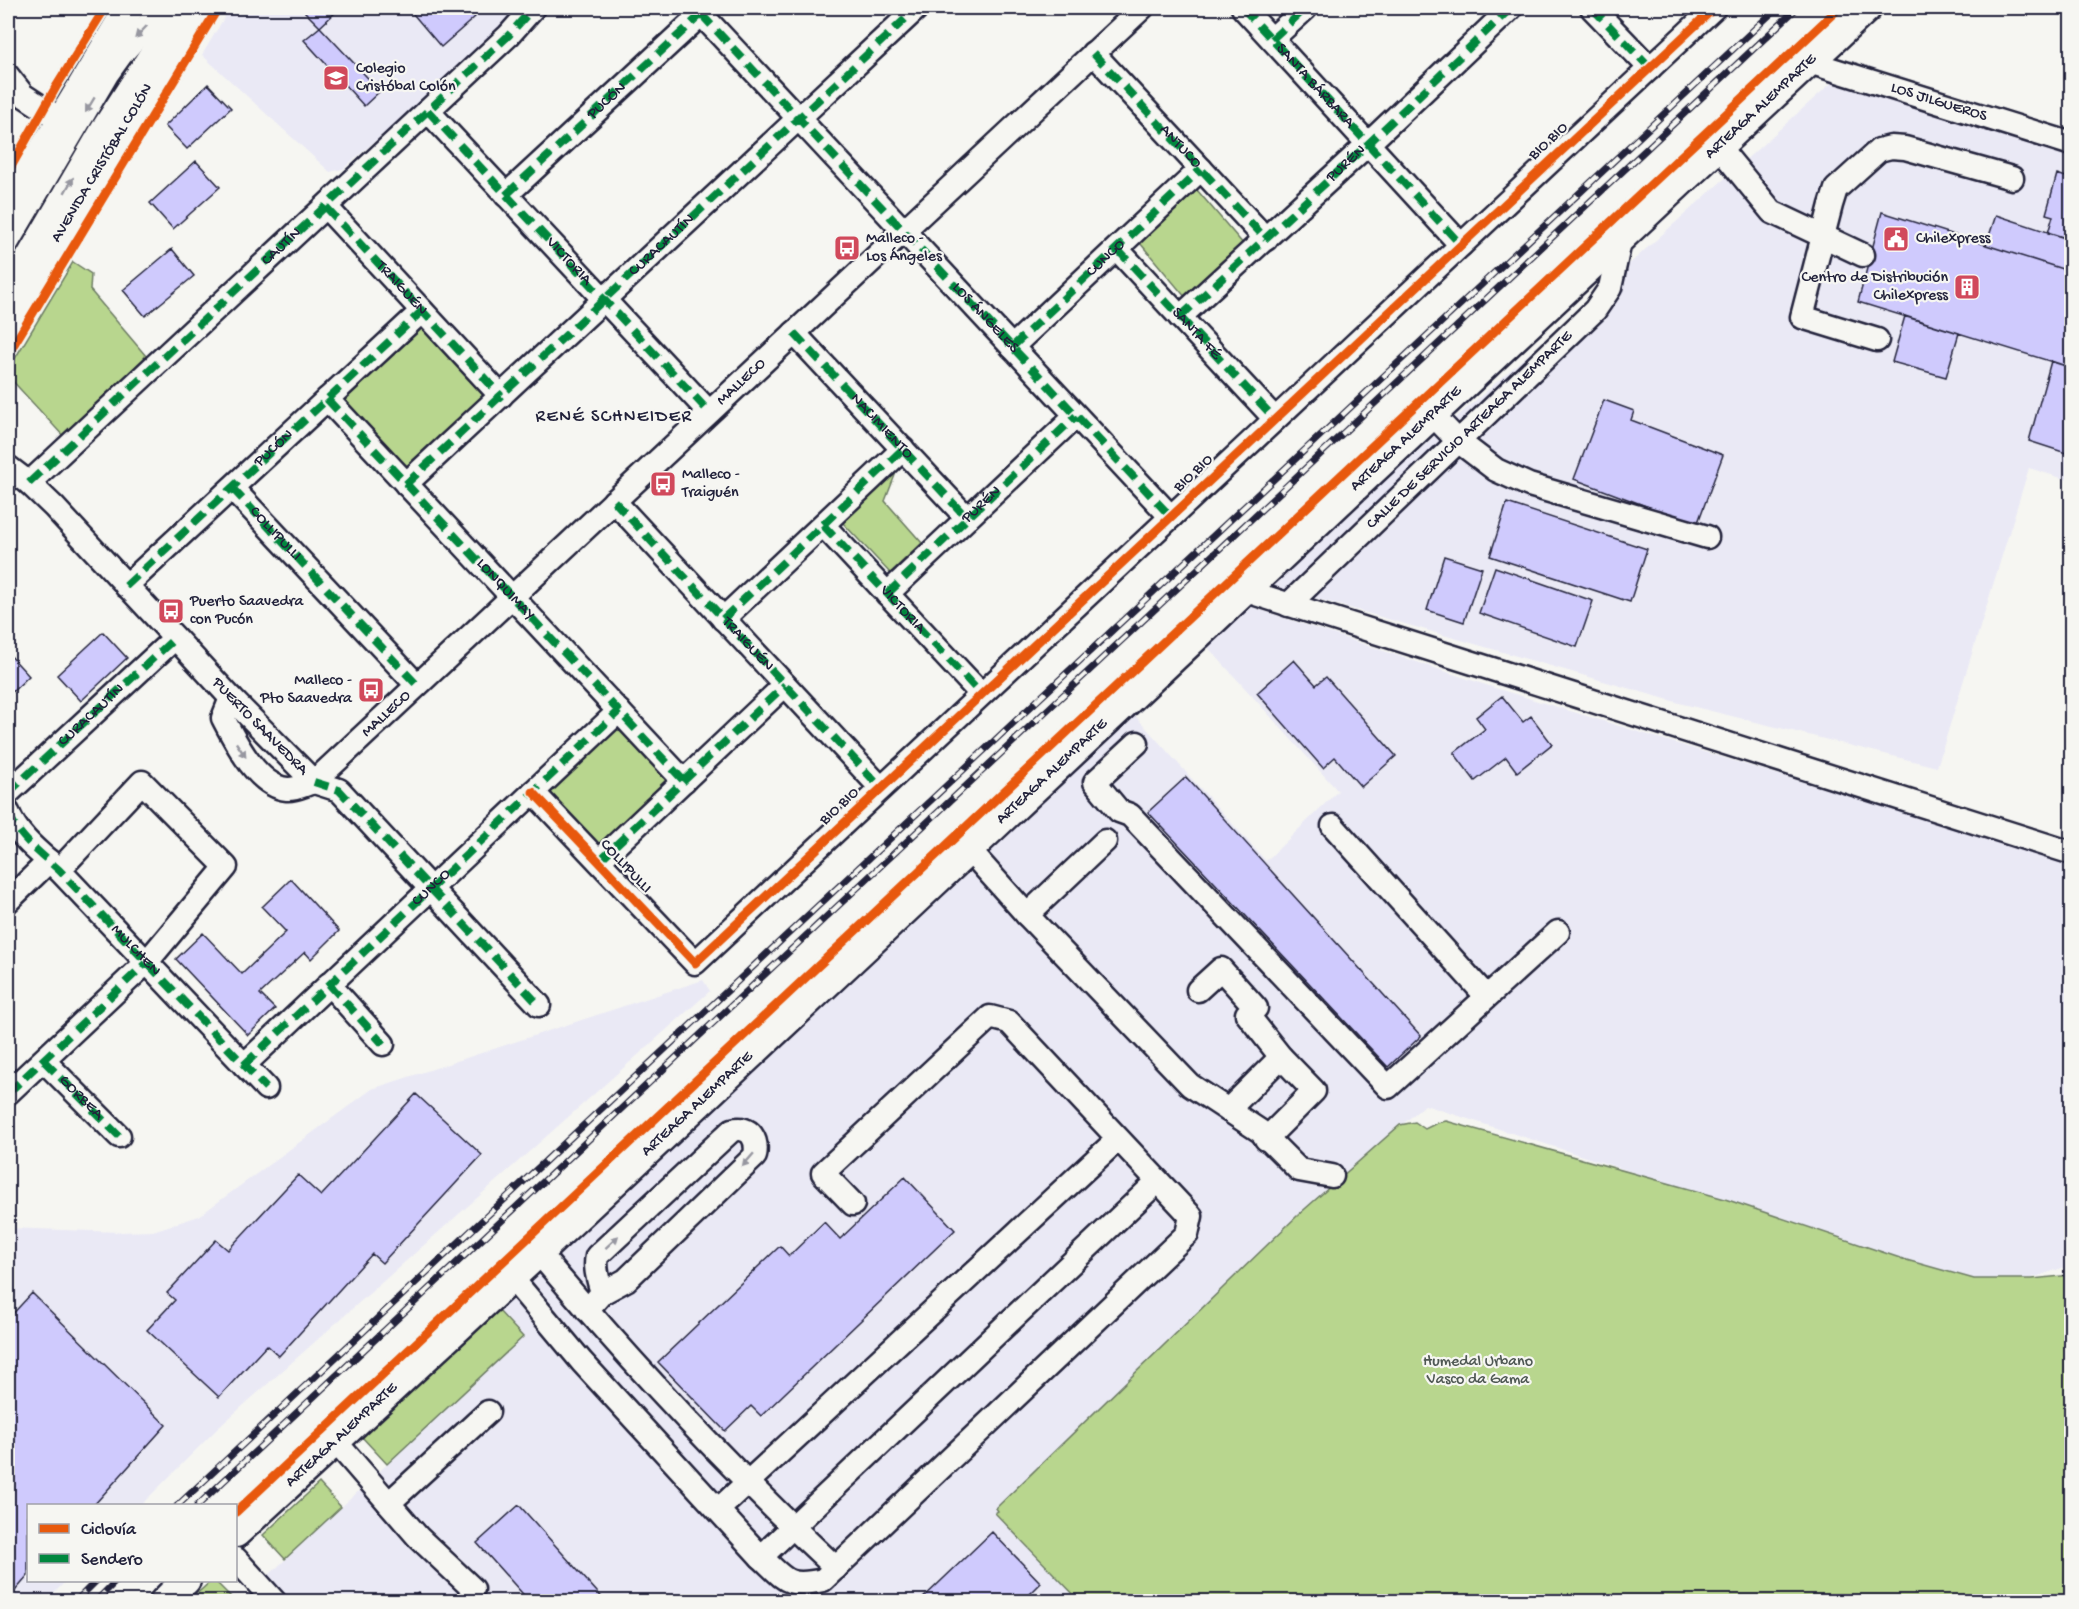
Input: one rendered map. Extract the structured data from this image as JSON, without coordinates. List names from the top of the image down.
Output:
{
  "streets": {
    "main road": ["ARTEAGA ALEMPARTE", "AVENIDA CRISTÓBAL COLÓN"],
    "street": [
      "SANTA BÁRBARA",
      "PUCÓN",
      "LOS JILGUEROS",
      "BIO BIO",
      "ANTUCO",
      "PURÉN",
      "CURACAUTÍN",
      "CAUTÍN",
      "CUNCO",
      "VICTORIA",
      "TRAIGUÉN",
      "LOS ÁNGELES",
      "SANTA FÉ",
      "MALLECO",
      "NACIMIENTO",
      "CALLE DE SERVICIO ARTEAGA ALEMPARTE",
      "COLLIPULLI",
      "LONQUIMAY",
      "PUERTO SAAVEDRA",
      "MULCHEN",
      "GORBEA"
    ]
  },
  "crossings": [
    ["SANTA BÁRBARA", "BIO BIO"],
    ["SANTA BÁRBARA", "PURÉN"],
    ["PUCÓN", "VICTORIA"],
    ["PUCÓN", "TRAIGUÉN"],
    ["PUCÓN", "LOS ÁNGELES"],
    ["PUCÓN", "COLLIPULLI"],
    ["PUCÓN", "LONQUIMAY"],
    ["PUCÓN", "PUERTO SAAVEDRA"],
    ["LOS JILGUEROS", "ARTEAGA ALEMPARTE"],
    ["ARTEAGA ALEMPARTE", "CALLE DE SERVICIO ARTEAGA ALEMPARTE"],
    ["BIO BIO", "VICTORIA"],
    ["BIO BIO", "TRAIGUÉN"],
    ["BIO BIO", "LOS ÁNGELES"],
    ["BIO BIO", "SANTA FÉ"],
    ["BIO BIO", "COLLIPULLI"],
    ["ANTUCO", "PURÉN"],
    ["ANTUCO", "CUNCO"],
    ["ANTUCO", "MALLECO"],
    ["PURÉN", "VICTORIA"],
    ["PURÉN", "LOS ÁNGELES"],
    ["PURÉN", "SANTA FÉ"],
    ["PURÉN", "NACIMIENTO"],
    ["CURACAUTÍN", "VICTORIA"],
    ["CURACAUTÍN", "TRAIGUÉN"],
    ["CURACAUTÍN", "LOS ÁNGELES"],
    ["CURACAUTÍN", "LONQUIMAY"],
    ["CURACAUTÍN", "PUERTO SAAVEDRA"],
    ["CAUTÍN", "VICTORIA"],
    ["CAUTÍN", "TRAIGUÉN"],
    ["CAUTÍN", "PUERTO SAAVEDRA"],
    ["CUNCO", "LOS ÁNGELES"],
    ["CUNCO", "SANTA FÉ"],
    ["CUNCO", "COLLIPULLI"],
    ["CUNCO", "LONQUIMAY"],
    ["CUNCO", "PUERTO SAAVEDRA"],
    ["CUNCO", "MULCHEN"],
    ["VICTORIA", "MALLECO"],
    ["TRAIGUÉN", "MALLECO"],
    ["LOS ÁNGELES", "MALLECO"],
    ["MALLECO", "NACIMIENTO"],
    ["MALLECO", "COLLIPULLI"],
    ["MALLECO", "LONQUIMAY"],
    ["MALLECO", "PUERTO SAAVEDRA"]
  ],
  "districts": ["RENÉ SCHNEIDER"],
  "parks": ["Humedal Urbano Vasco da Gama"],
  "places": {
    "school or university": ["Colegio Cristóbal Colón"],
    "public building": ["Chilexpress"],
    "bus stop": [
      "Malleco - Los Ángeles",
      "Malleco - Traiguén",
      "Puerto Saavedra con Pucón",
      "Malleco - Pto Saavedra"
    ],
    "building": ["Centro de Distribución Chilexpress"]
  },
  "legend": ["Ciclovía", "Sendero"]
}
